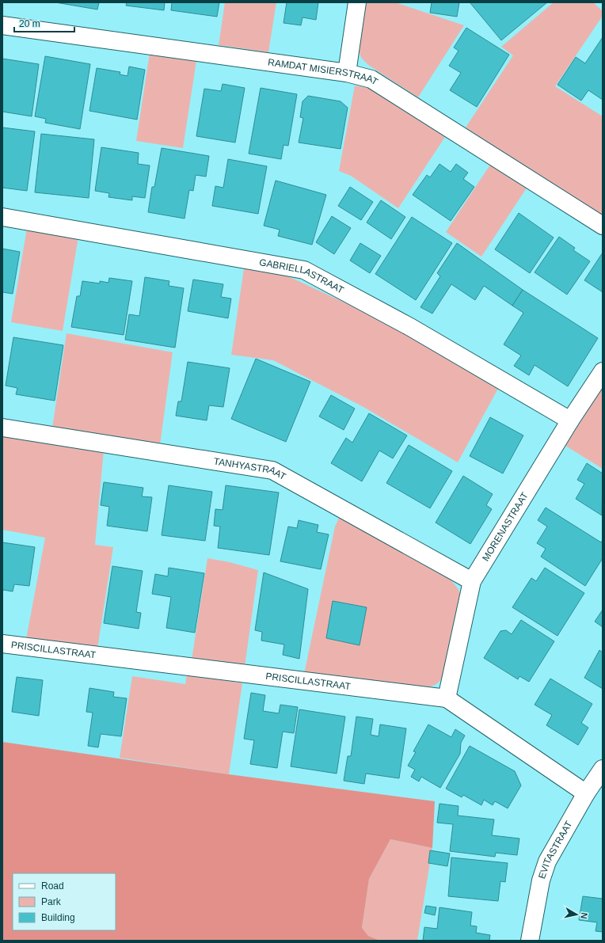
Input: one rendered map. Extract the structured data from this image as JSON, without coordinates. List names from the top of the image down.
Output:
{
  "streets": {
    "street": [
      "RAMDAT MISIERSTRAAT",
      "GABRIELLASTRAAT",
      "TANHYASTRAAT",
      "MORENASTRAAT",
      "PRISCILLASTRAAT",
      "EVITASTRAAT"
    ]
  },
  "crossings": [
    ["GABRIELLASTRAAT", "MORENASTRAAT"],
    ["TANHYASTRAAT", "MORENASTRAAT"],
    ["MORENASTRAAT", "PRISCILLASTRAAT"],
    ["PRISCILLASTRAAT", "EVITASTRAAT"]
  ],
  "legend": ["Road", "Park", "Building"],
  "scale_bar": "20 m",
  "north": "right"
}
